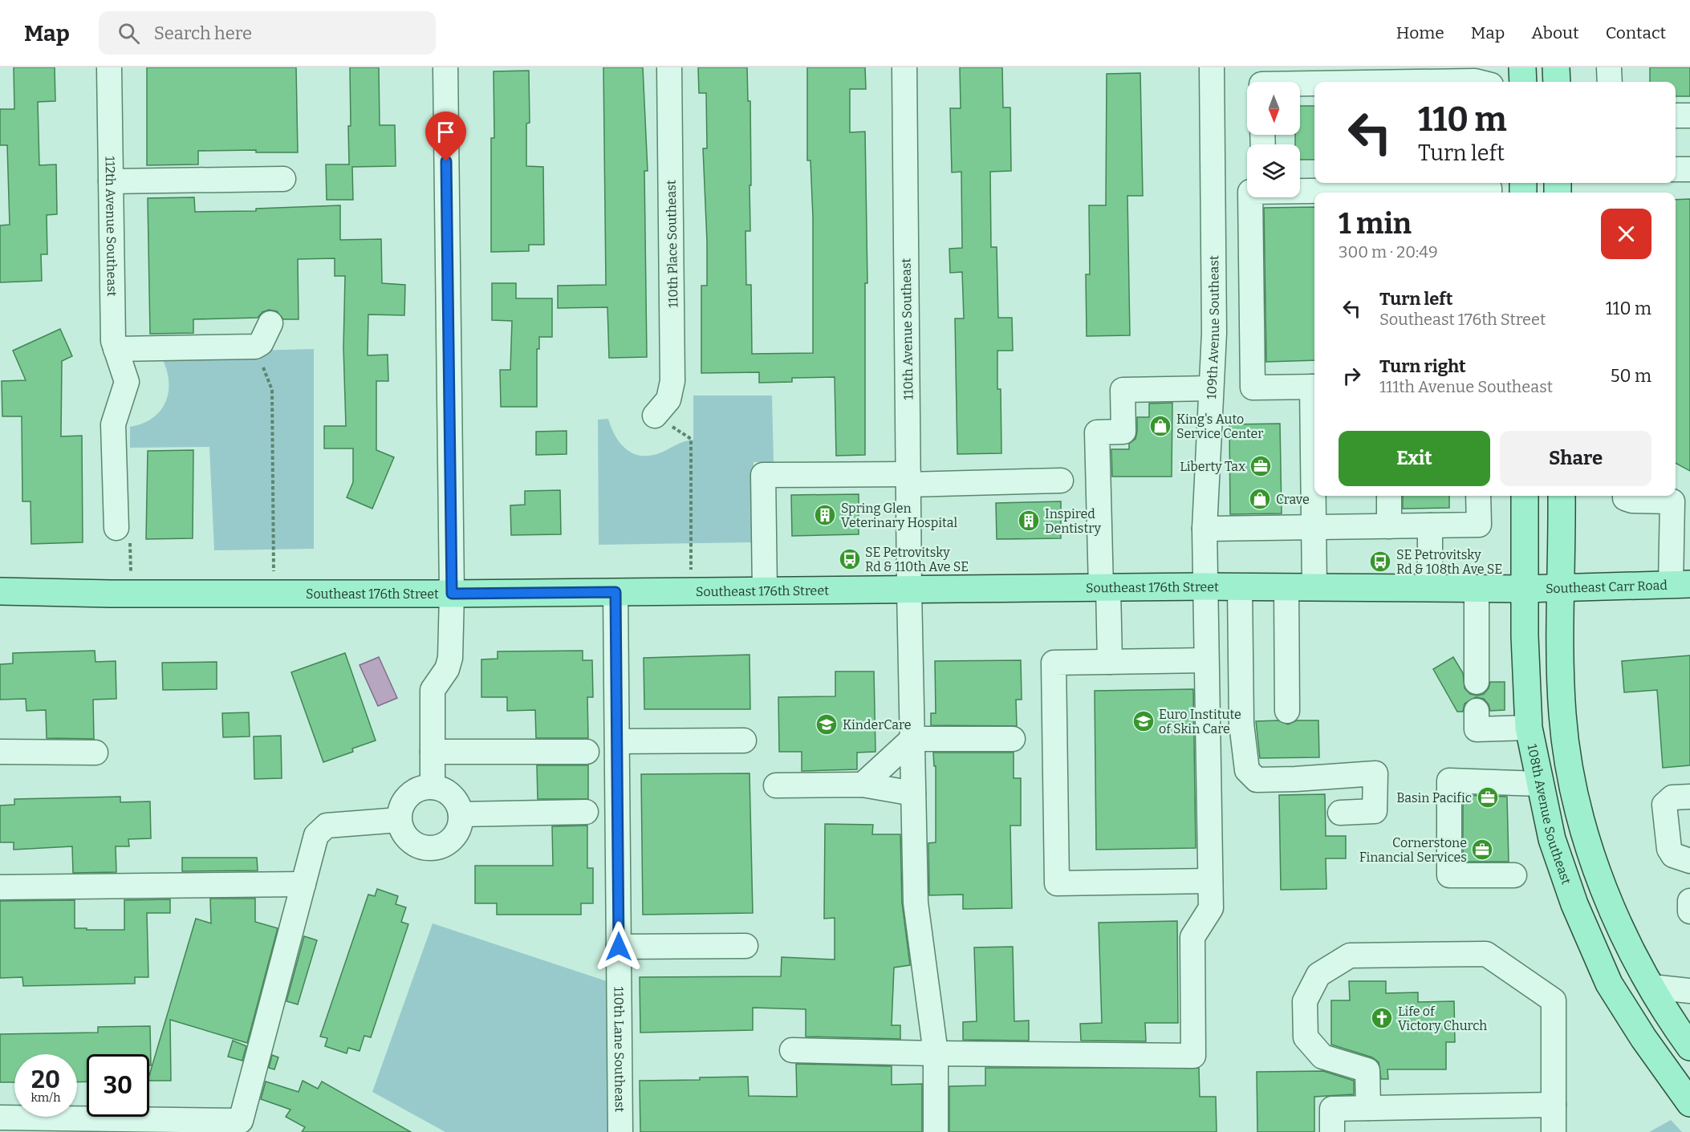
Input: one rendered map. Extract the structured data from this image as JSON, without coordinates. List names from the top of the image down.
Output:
{
  "streets": {
    "main road": ["Southeast Carr Road", "Southeast 176th Street", "108th Avenue Southeast"],
    "street": [
      "112th Avenue Southeast",
      "110th Place Southeast",
      "109th Avenue Southeast",
      "110th Avenue Southeast",
      "110th Lane Southeast"
    ]
  },
  "crossings": [
    ["109th Avenue Southeast", "110th Avenue Southeast"],
    ["109th Avenue Southeast", "Southeast 176th Street"],
    ["110th Avenue Southeast", "Southeast 176th Street"],
    ["Southeast Carr Road", "Southeast 176th Street"],
    ["Southeast Carr Road", "108th Avenue Southeast"],
    ["Southeast 176th Street", "108th Avenue Southeast"],
    ["Southeast 176th Street", "110th Lane Southeast"]
  ],
  "places": {
    "shop": ["King's Auto Service Center", "Crave"],
    "office": ["Liberty Tax", "Basin Pacific", "Cornerstone Financial Services"],
    "building": ["Spring Glen Veterinary Hospital", "Inspired Dentistry"],
    "bus stop": ["SE Petrovitsky Rd & 110th Ave SE", "SE Petrovitsky Rd & 108th Ave SE"],
    "school or university": ["Euro Institute of Skin Care", "KinderCare"],
    "church": ["Life of Victory Church"]
  },
  "north": "bottom",
  "page": {
    "header": "Map",
    "search": "Search here",
    "nav": [
      "Home",
      "Map",
      "About",
      "Contact"
    ],
    "turn": ["110 m", "Turn left"],
    "heading": ["1 min", "300 m · 20:49"],
    "list": [
      {
        "name": "Turn left",
        "note": "Southeast 176th Street",
        "value": "110 m"
      },
      {
        "name": "Turn right",
        "note": "111th Avenue Southeast",
        "value": "50 m"
      }
    ],
    "buttons": ["Exit", "Share"],
    "speed": "20 km/h",
    "limit": "30"
  }
}
